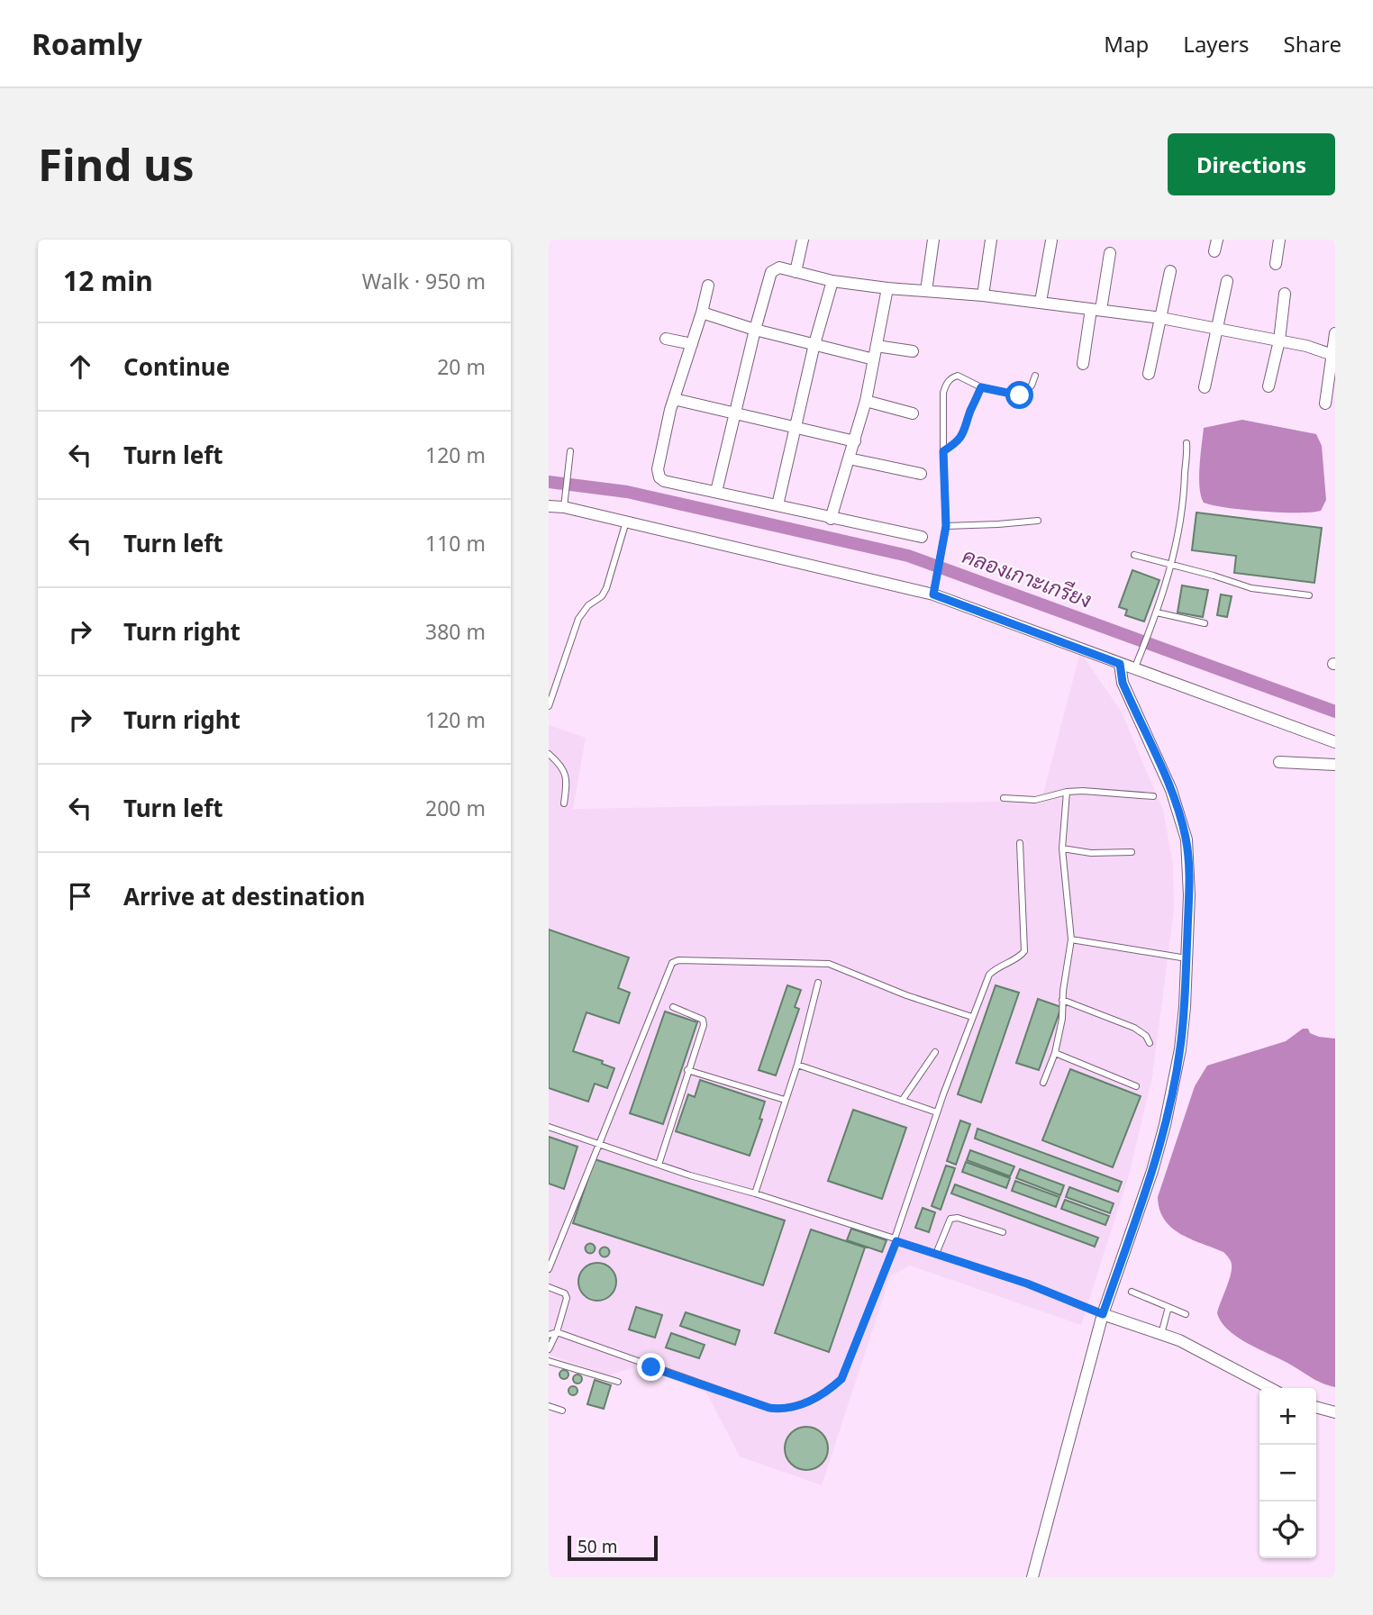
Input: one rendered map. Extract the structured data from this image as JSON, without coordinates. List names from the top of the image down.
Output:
{
  "water": ["คลองเกาะเกรียง"],
  "scale_bar": "50 m",
  "page": {
    "header": "Roamly",
    "nav": ["Map", "Layers", "Share"],
    "buttons": "Directions",
    "title": "Find us",
    "heading": ["12 min", "Walk · 950 m"],
    "list": [
      ["Continue", "20 m"],
      ["Turn left", "120 m"],
      ["Turn left", "110 m"],
      ["Turn right", "380 m"],
      ["Turn right", "120 m"],
      ["Turn left", "200 m"],
      "Arrive at destination"
    ],
    "map_buttons": ["+", "−"],
    "scale": "50 m"
  }
}
